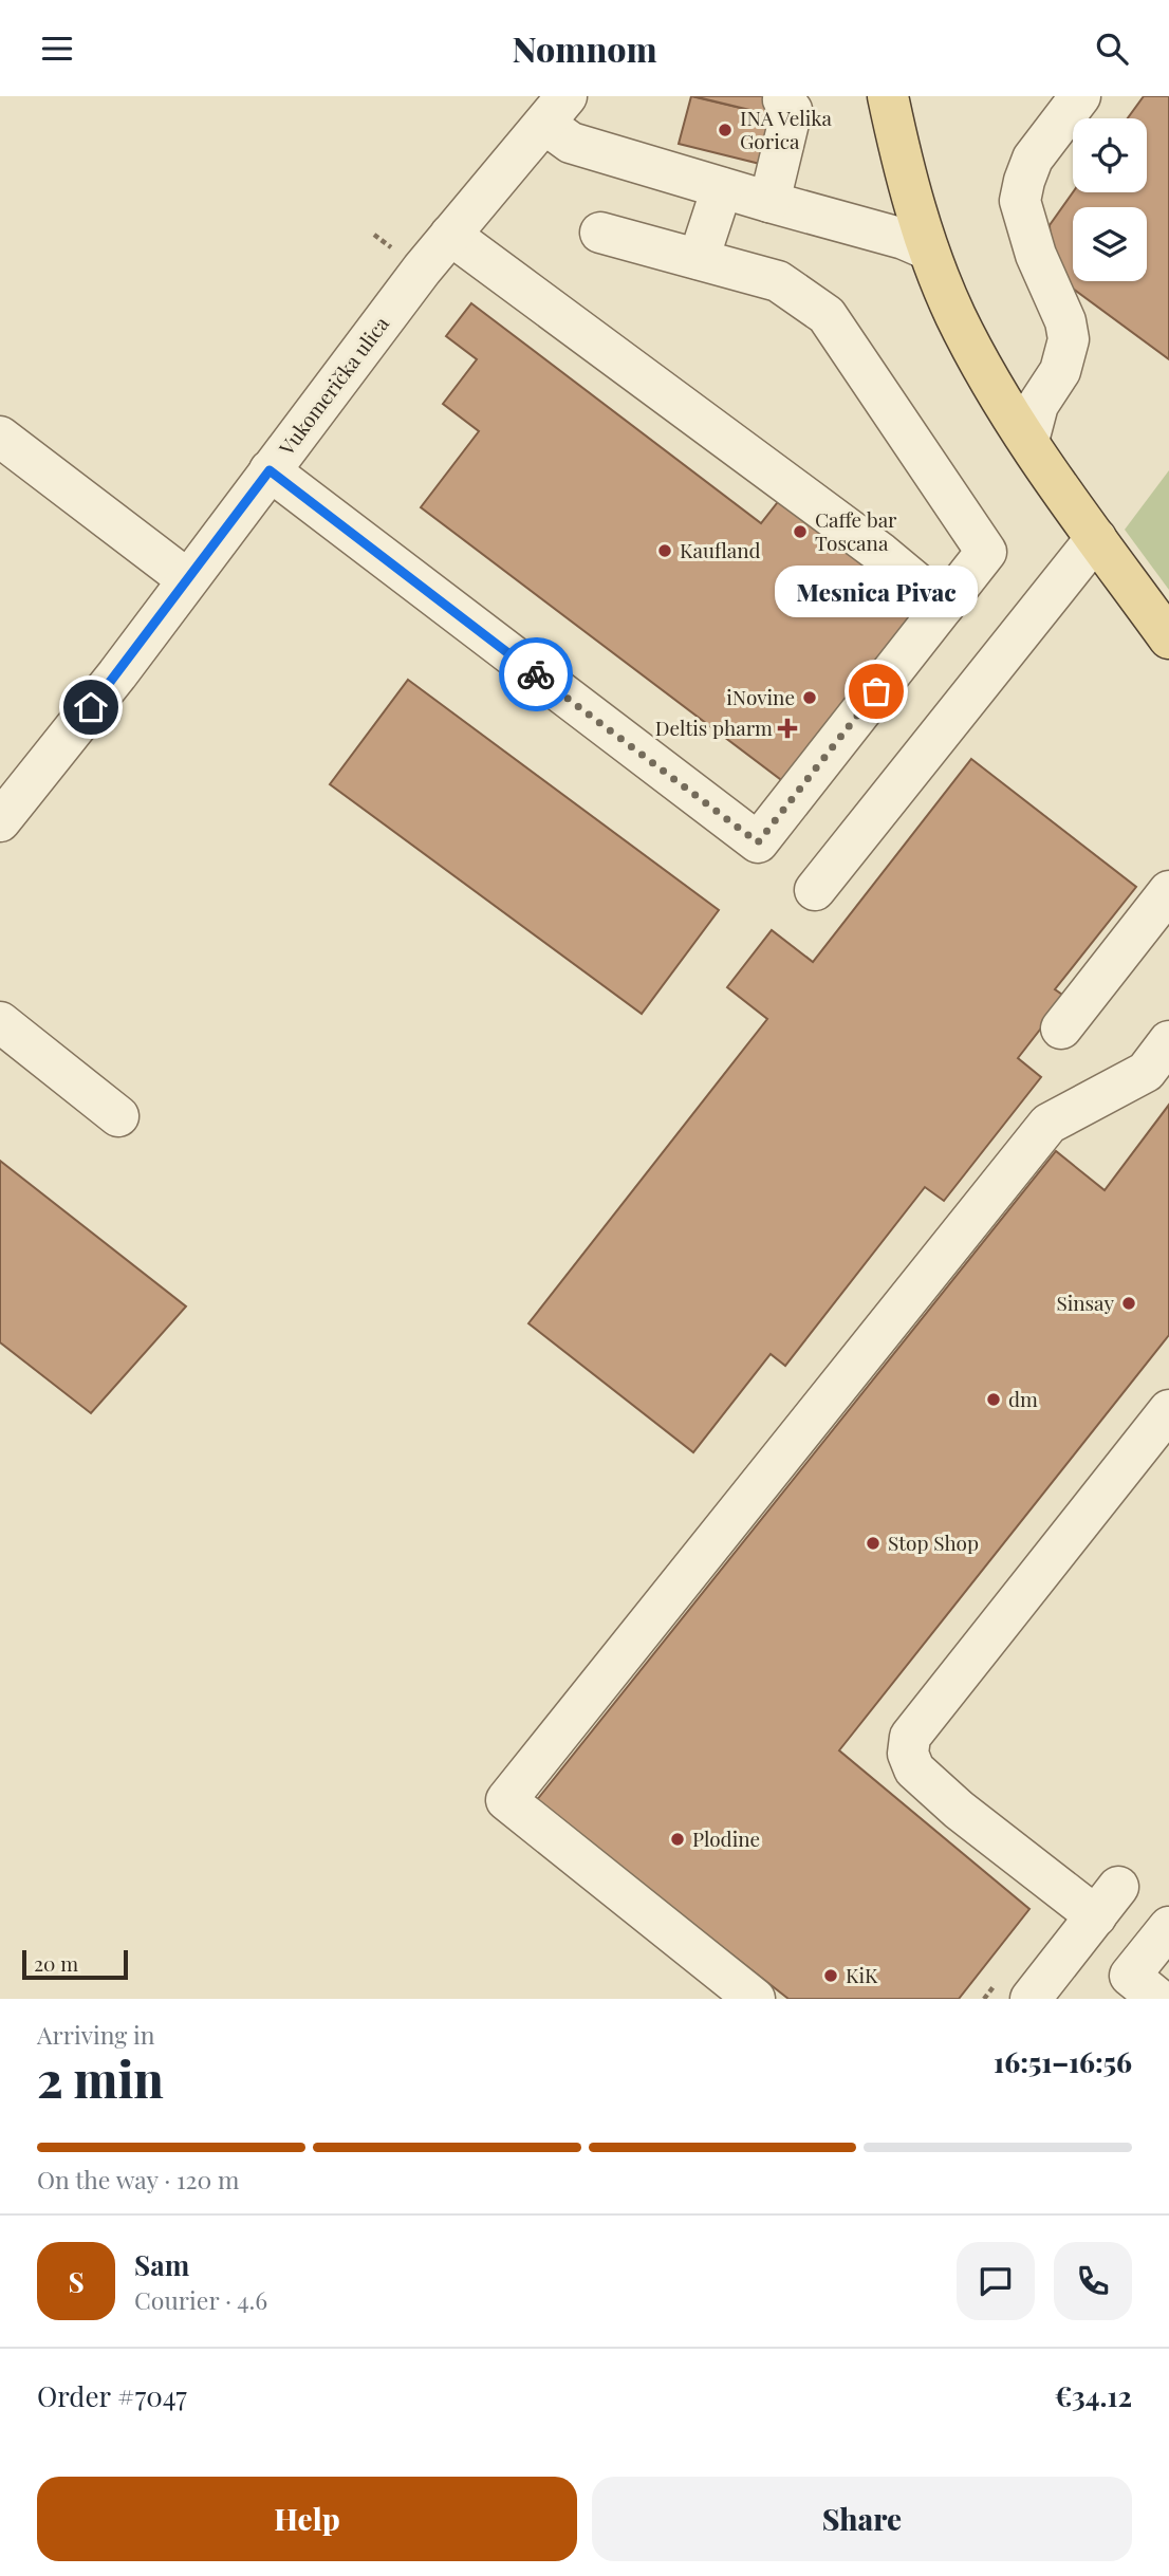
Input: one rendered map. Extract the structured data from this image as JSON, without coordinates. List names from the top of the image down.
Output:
{
  "streets": {
    "street": ["Vukomerička ulica"]
  },
  "places": {
    "other": [
      "INA Velika Gorica",
      "Caffe bar Toscana",
      "Kaufland",
      "Mesnica Pivac",
      "iNovine",
      "Sinsay",
      "dm",
      "Stop Shop",
      "Plodine",
      "KiK"
    ],
    "health": ["Deltis pharm"]
  },
  "scale_bar": "20 m",
  "page": {
    "header": "Nomnom",
    "bubble": "Mesnica Pivac",
    "scale": "20 m",
    "heading": ["2 min", "Arriving in", "16:51–16:56"],
    "panel": [
      "Sam",
      "Courier · 4.6",
      "Order #7047",
      "€34.12"
    ],
    "bar": "On the way · 120 m",
    "round": "S",
    "buttons": ["Help", "Share"]
  }
}
